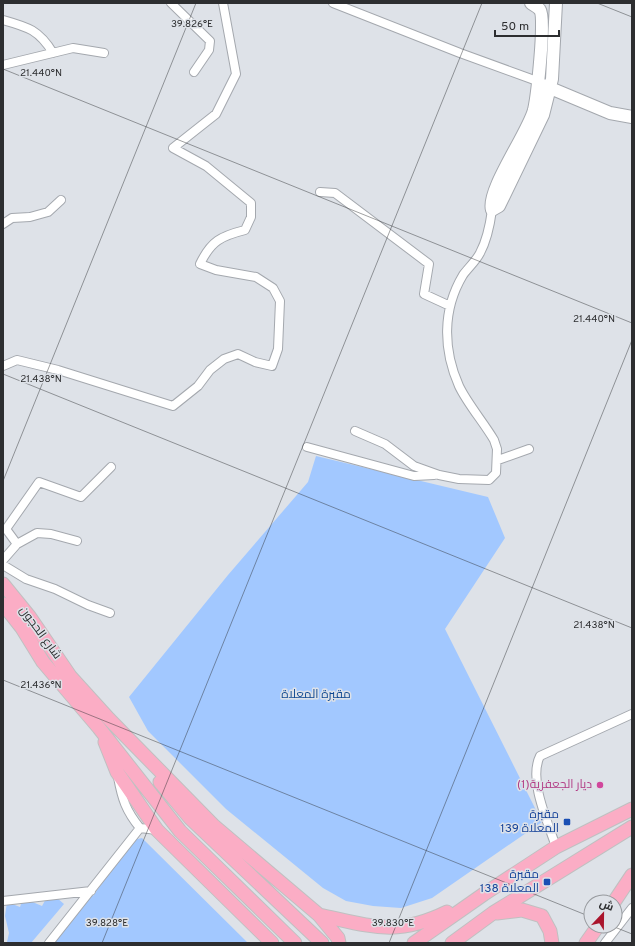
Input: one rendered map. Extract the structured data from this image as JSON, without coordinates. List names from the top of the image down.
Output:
{
  "streets": {
    "main road": ["شارع الحجون"]
  },
  "parks": ["مقبرة المعلاة"],
  "places": {
    "other": ["ديار الجعفرية(1)"],
    "transit": ["مقبرة المعلاة 139", "مقبرة المعلاة 138"]
  },
  "scale_bar": "50 m",
  "north": "top",
  "coordinates": [
    "39.826°E",
    "21.440°N",
    "21.438°N",
    "21.436°N",
    "39.828°E",
    "39.830°E"
  ]
}
